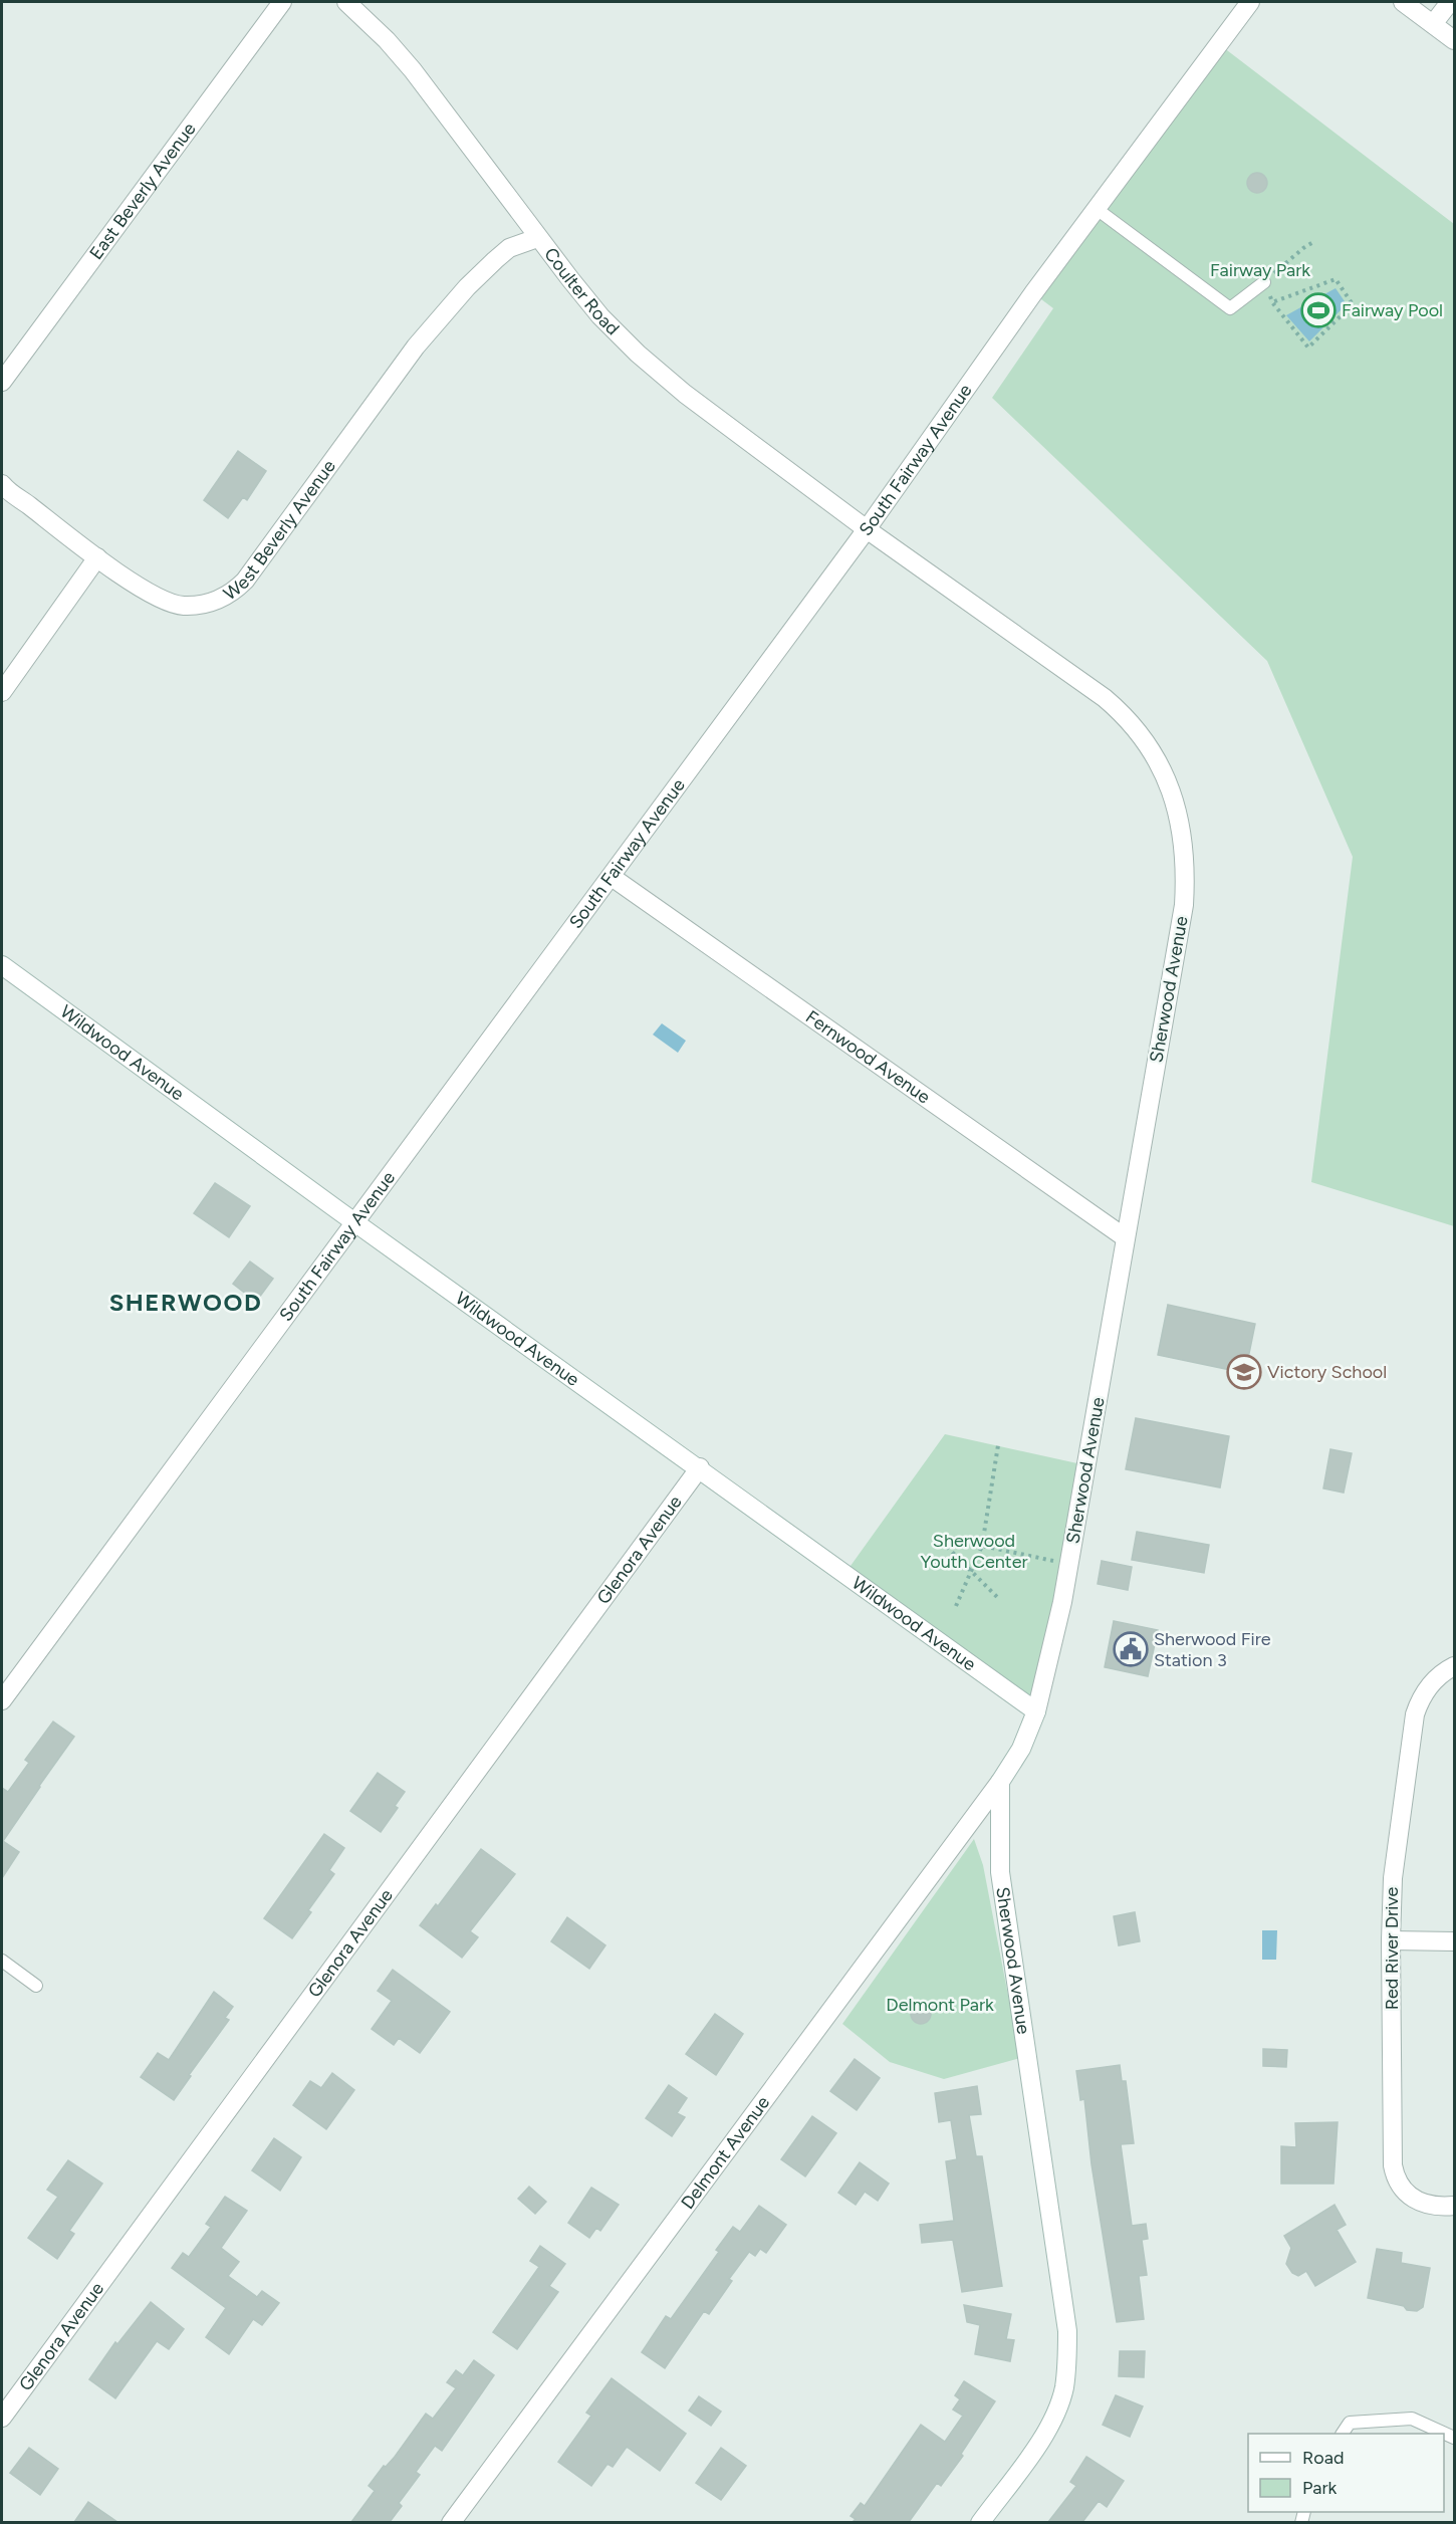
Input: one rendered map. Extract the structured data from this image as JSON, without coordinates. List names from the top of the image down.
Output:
{
  "streets": {
    "street": [
      "East Beverly Avenue",
      "Coulter Road",
      "South Fairway Avenue",
      "West Beverly Avenue",
      "Sherwood Avenue",
      "Wildwood Avenue",
      "Fernwood Avenue",
      "Glenora Avenue",
      "Red River Drive",
      "Delmont Avenue"
    ]
  },
  "crossings": [
    ["Coulter Road", "South Fairway Avenue"],
    ["Coulter Road", "West Beverly Avenue"],
    ["Coulter Road", "Sherwood Avenue"],
    ["South Fairway Avenue", "Sherwood Avenue"],
    ["South Fairway Avenue", "Wildwood Avenue"],
    ["South Fairway Avenue", "Fernwood Avenue"],
    ["Sherwood Avenue", "Wildwood Avenue"],
    ["Sherwood Avenue", "Fernwood Avenue"],
    ["Sherwood Avenue", "Delmont Avenue"],
    ["Wildwood Avenue", "Glenora Avenue"]
  ],
  "districts": ["SHERWOOD"],
  "parks": ["Fairway Park", "Sherwood Youth Center", "Delmont Park"],
  "places": {
    "sports": ["Fairway Pool"],
    "school or university": ["Victory School"],
    "public building": ["Sherwood Fire Station 3"]
  },
  "legend": ["Road", "Park"]
}
